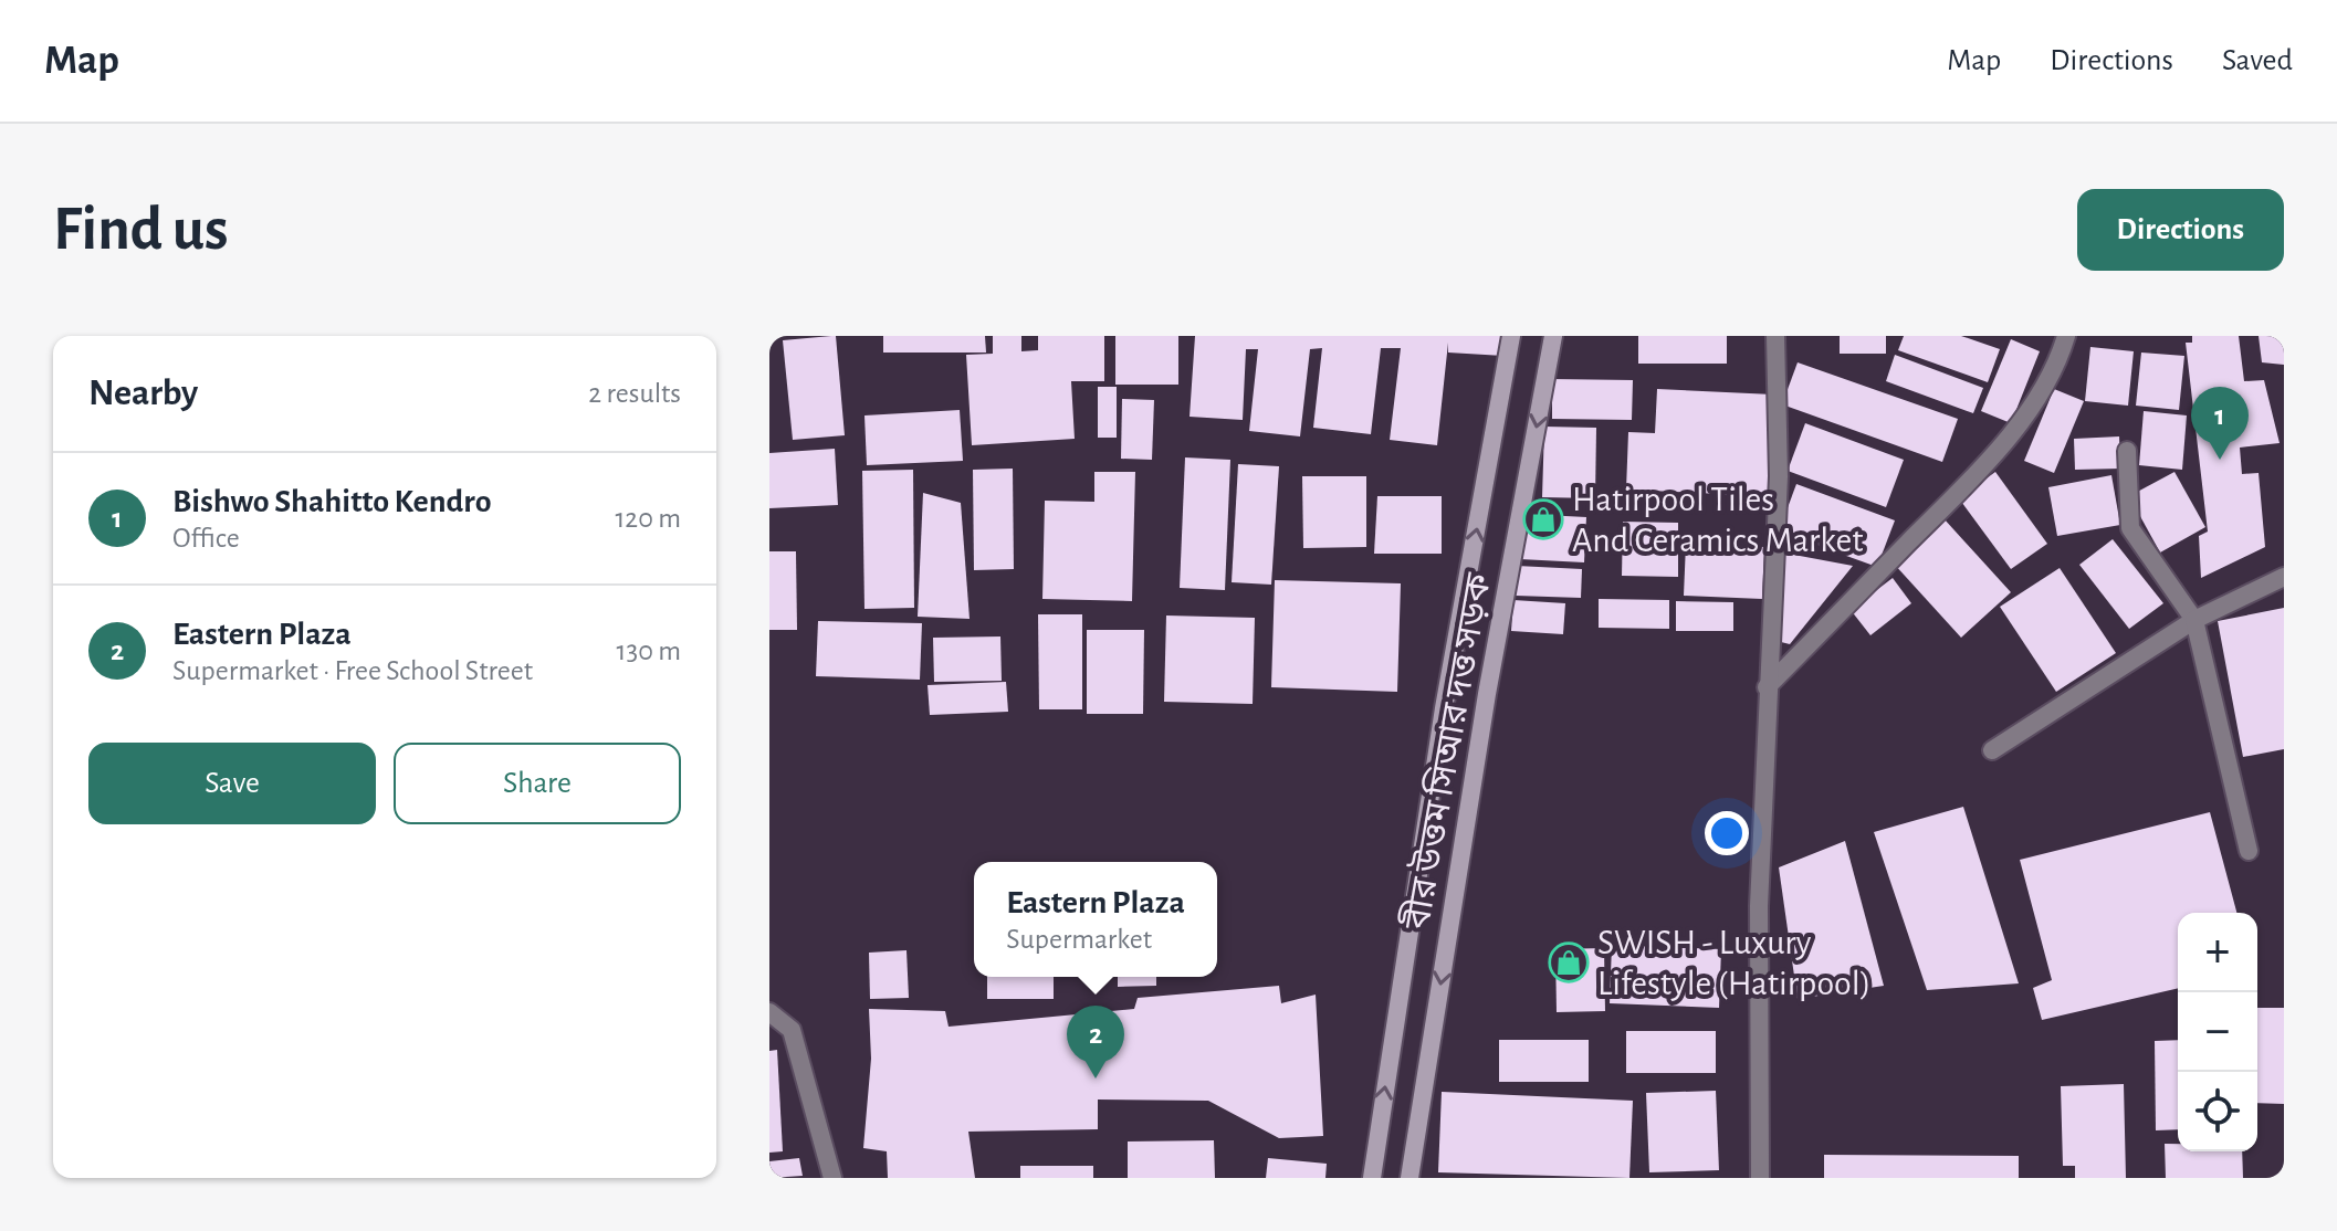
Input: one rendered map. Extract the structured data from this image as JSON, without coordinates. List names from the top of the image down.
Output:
{
  "streets": {
    "main road": ["বীর উত্তম সিআর দত্ত সড়ক"]
  },
  "places": {
    "shop": ["Hatirpool Tiles And Ceramics Market", "SWISH - Luxury Lifestyle (Hatirpool)"]
  },
  "page": {
    "header": "Map",
    "nav": ["Map", "Directions", "Saved"],
    "buttons": [
      "Directions",
      ["Save", "Share"]
    ],
    "title": "Find us",
    "heading": ["Nearby", "2 results"],
    "pins": ["1", "2"],
    "list": [
      {
        "mark": "1",
        "name": "Bishwo Shahitto Kendro",
        "note": "Office",
        "value": "120 m"
      },
      {
        "mark": "2",
        "name": "Eastern Plaza",
        "note": "Supermarket · Free School Street",
        "value": "130 m"
      }
    ],
    "popup": ["Eastern Plaza", "Supermarket"],
    "map_buttons": ["+", "−"]
  }
}
